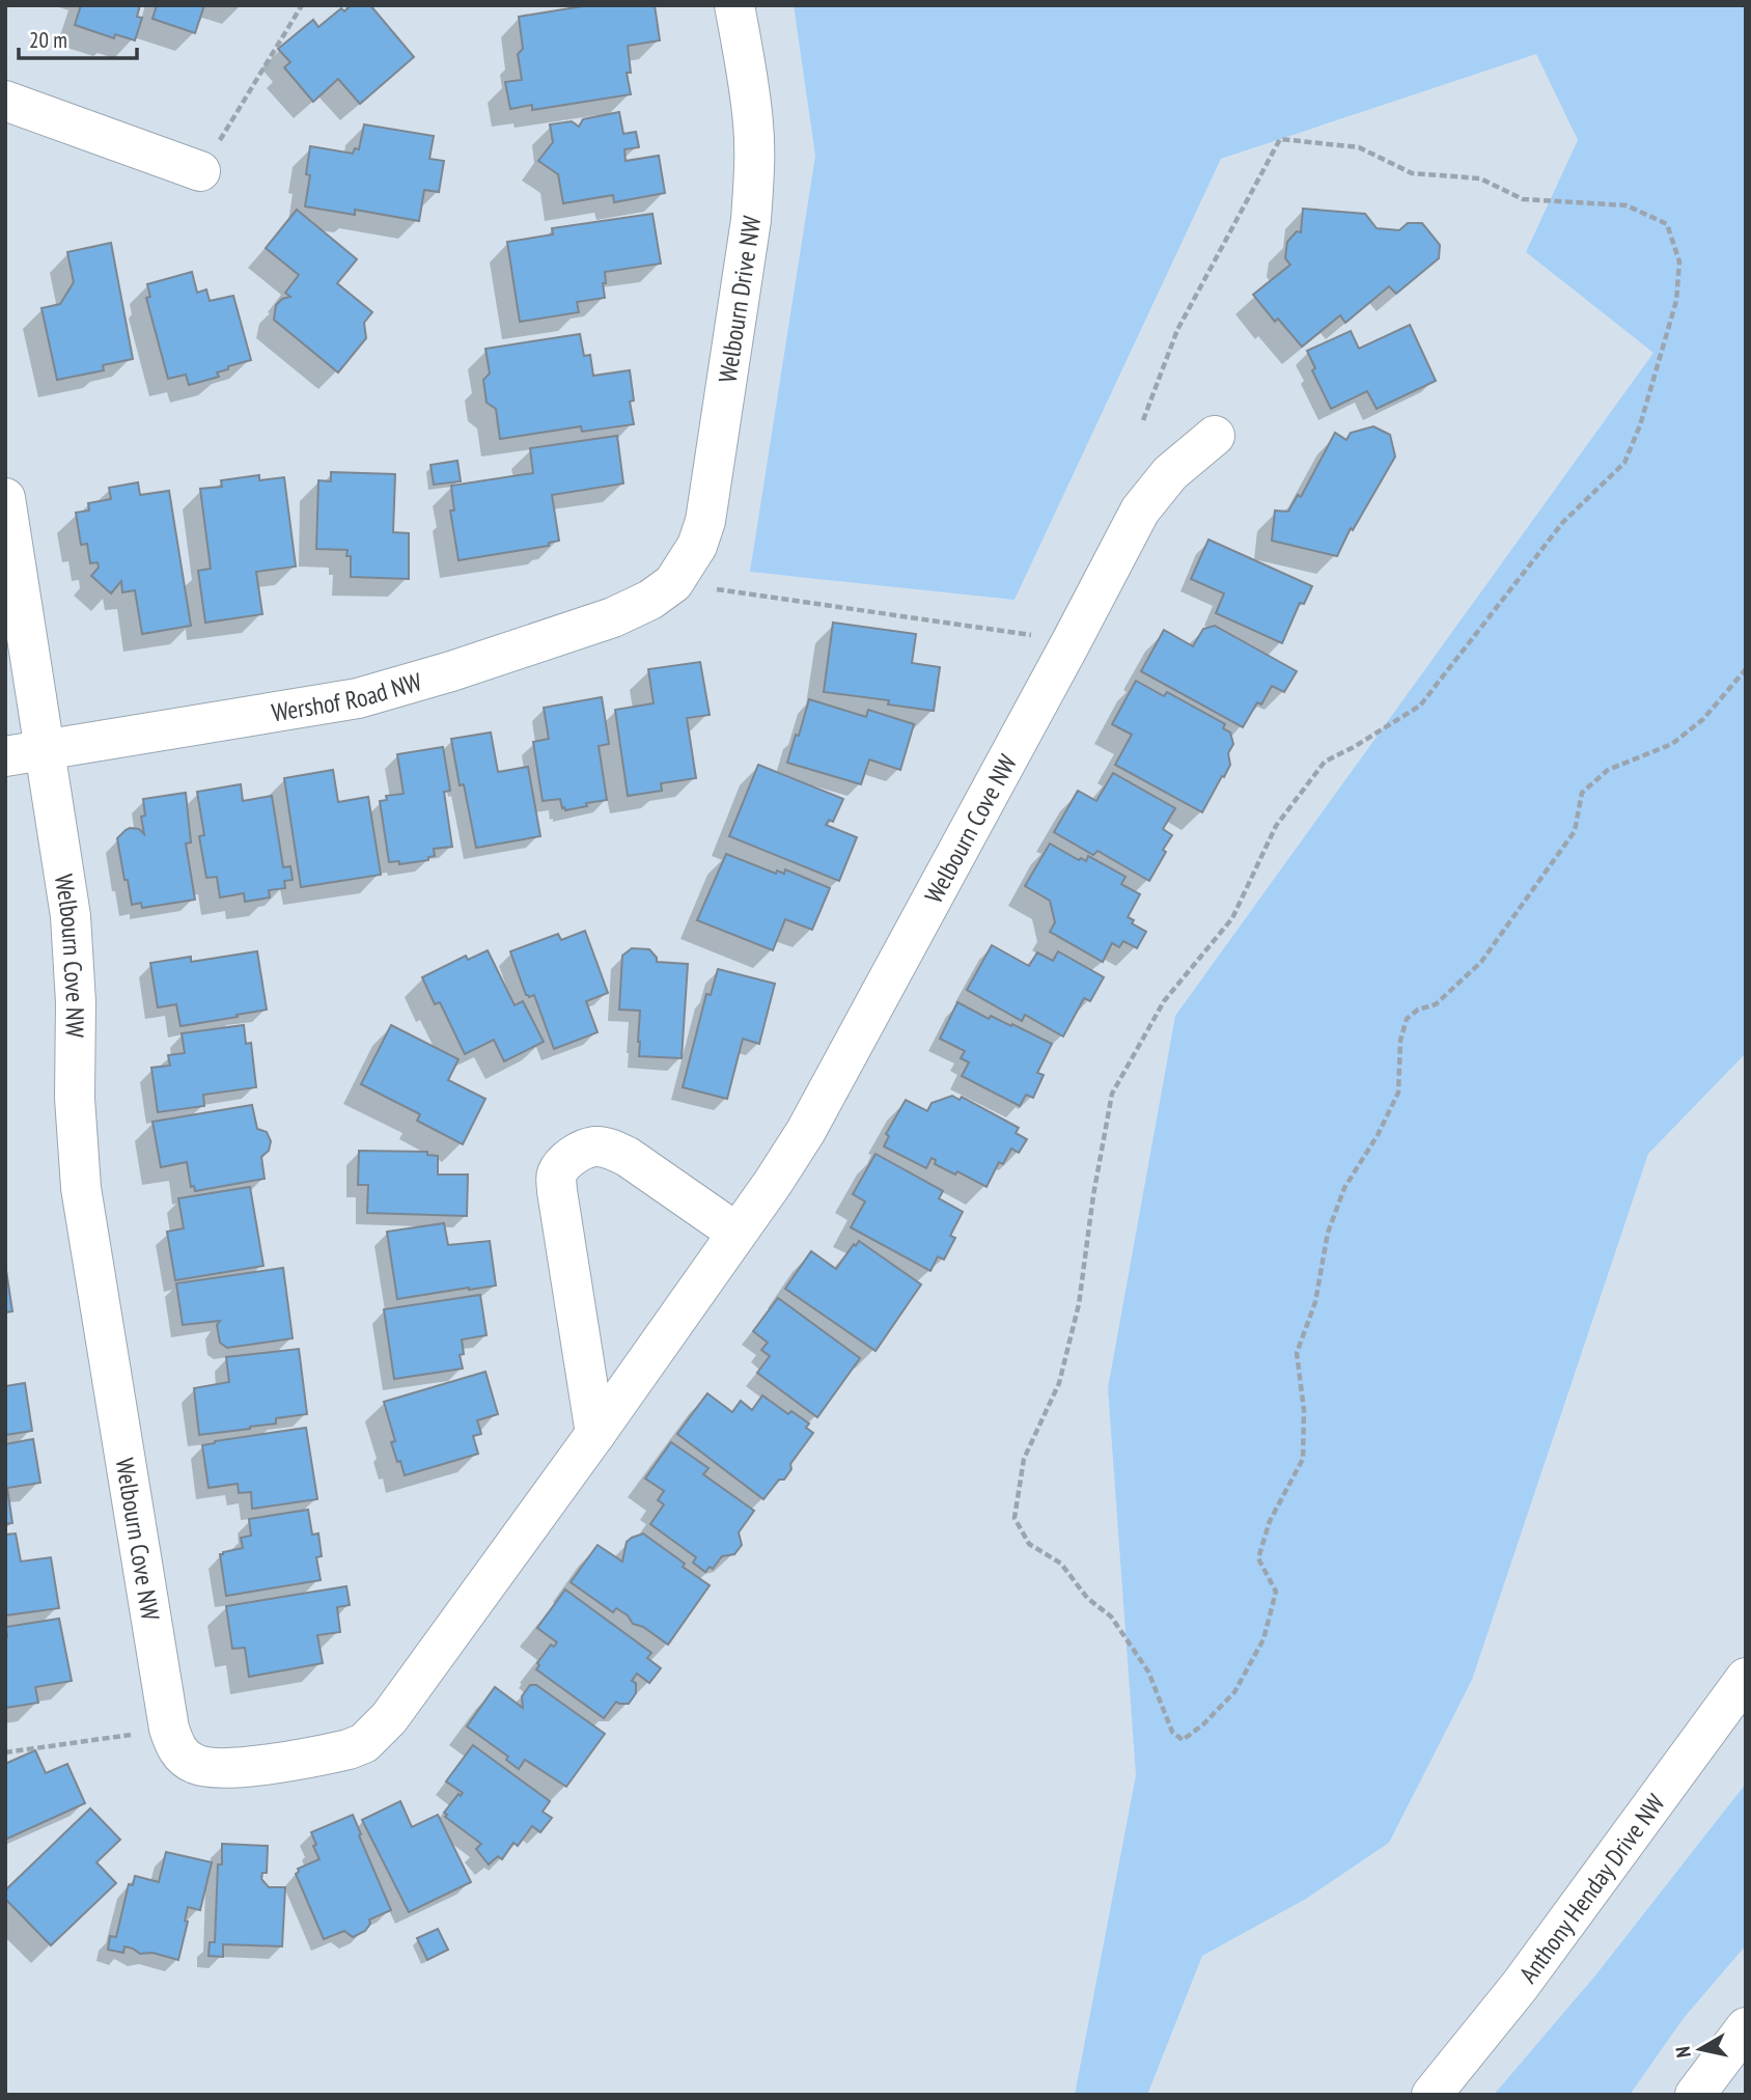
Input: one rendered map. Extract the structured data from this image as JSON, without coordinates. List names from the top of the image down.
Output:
{
  "streets": {
    "main road": [
      "Welbourn Drive NW",
      "Wershof Road NW",
      "Welbourn Cove NW",
      "Anthony Henday Drive NW"
    ]
  },
  "crossings": [
    ["Welbourn Drive NW", "Wershof Road NW"],
    ["Wershof Road NW", "Welbourn Cove NW"]
  ],
  "scale_bar": "20 m",
  "north": "left"
}
